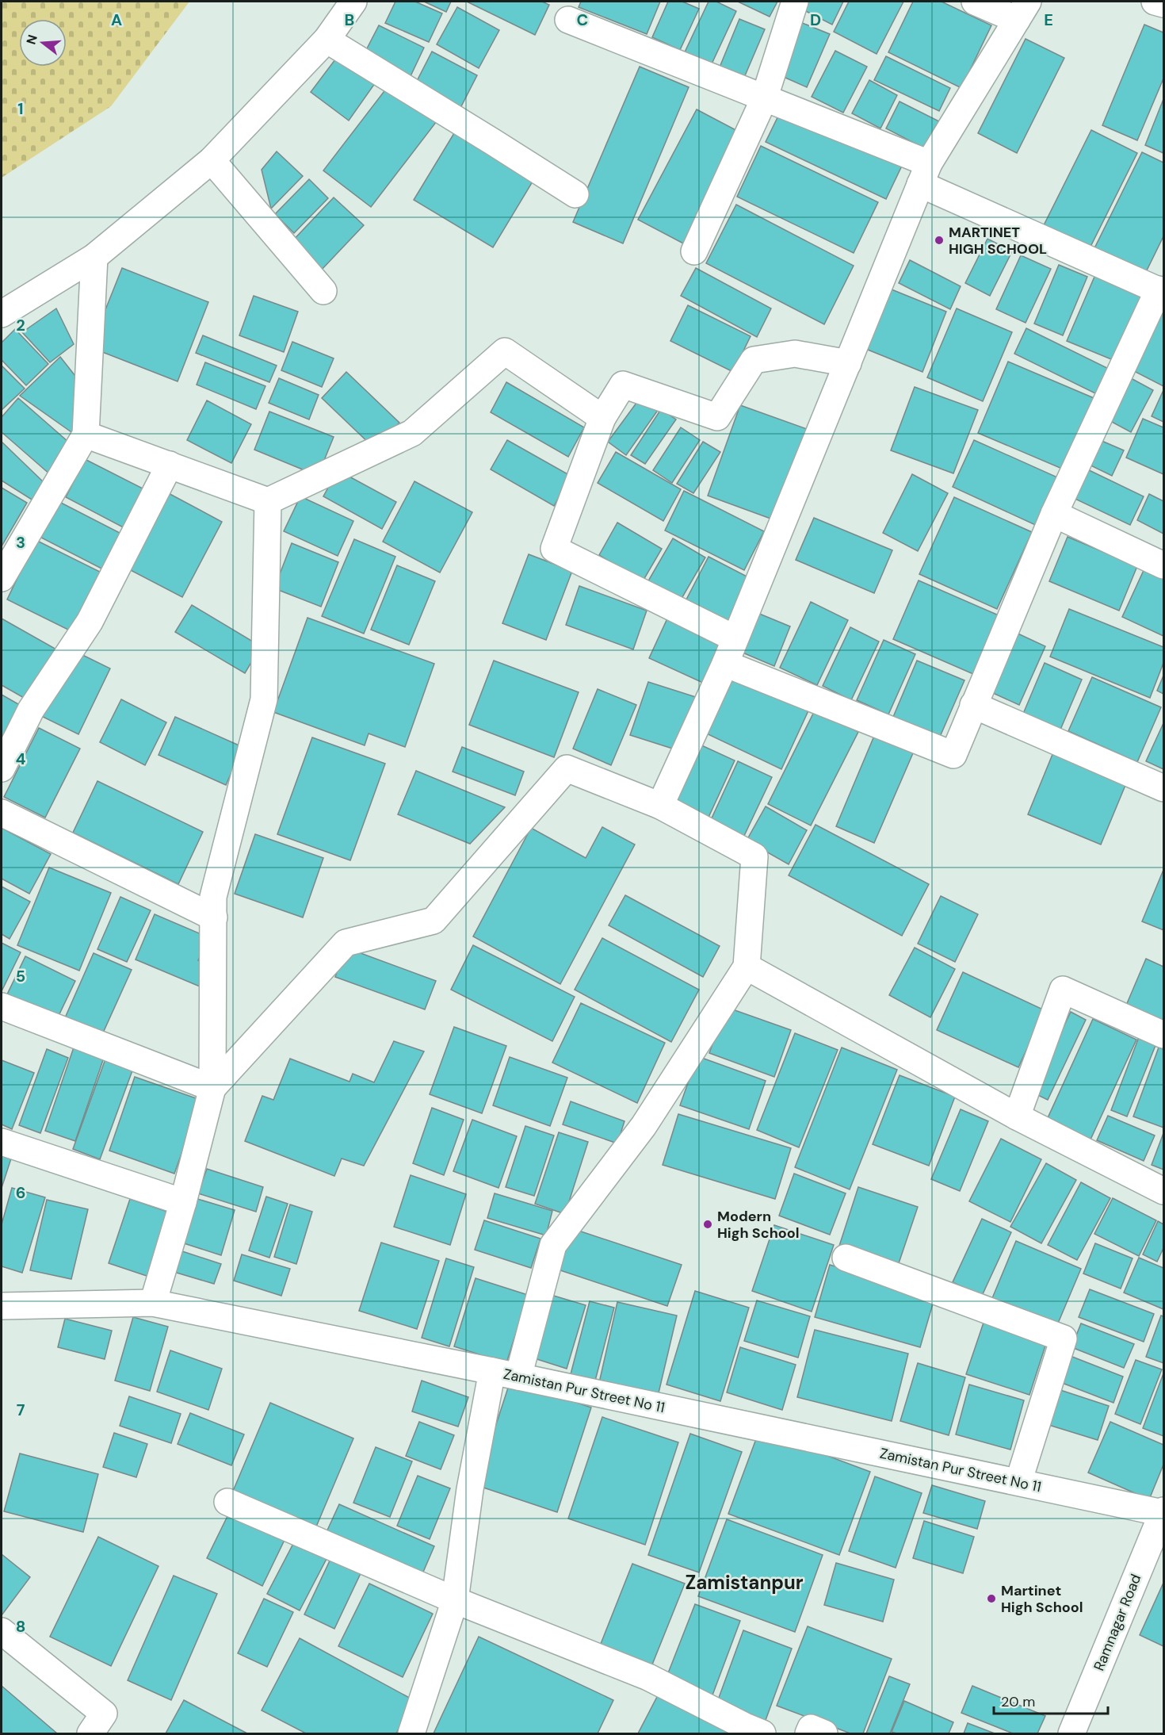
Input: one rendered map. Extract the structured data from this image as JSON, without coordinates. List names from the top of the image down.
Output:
{
  "streets": {
    "street": ["Zamistan Pur Street No 11", "Ramnagar Road"]
  },
  "crossings": [
    ["Zamistan Pur Street No 11", "Ramnagar Road"]
  ],
  "districts": ["Zamistanpur"],
  "places": ["MARTINET HIGH SCHOOL", "Modern High School", "Martinet High School"],
  "scale_bar": "20 m",
  "north": "left",
  "grid": {
    "columns": [
      "A",
      "B",
      "C",
      "D",
      "E"
    ],
    "rows": [
      "1",
      "2",
      "3",
      "4",
      "5",
      "6",
      "7",
      "8"
    ]
  }
}
